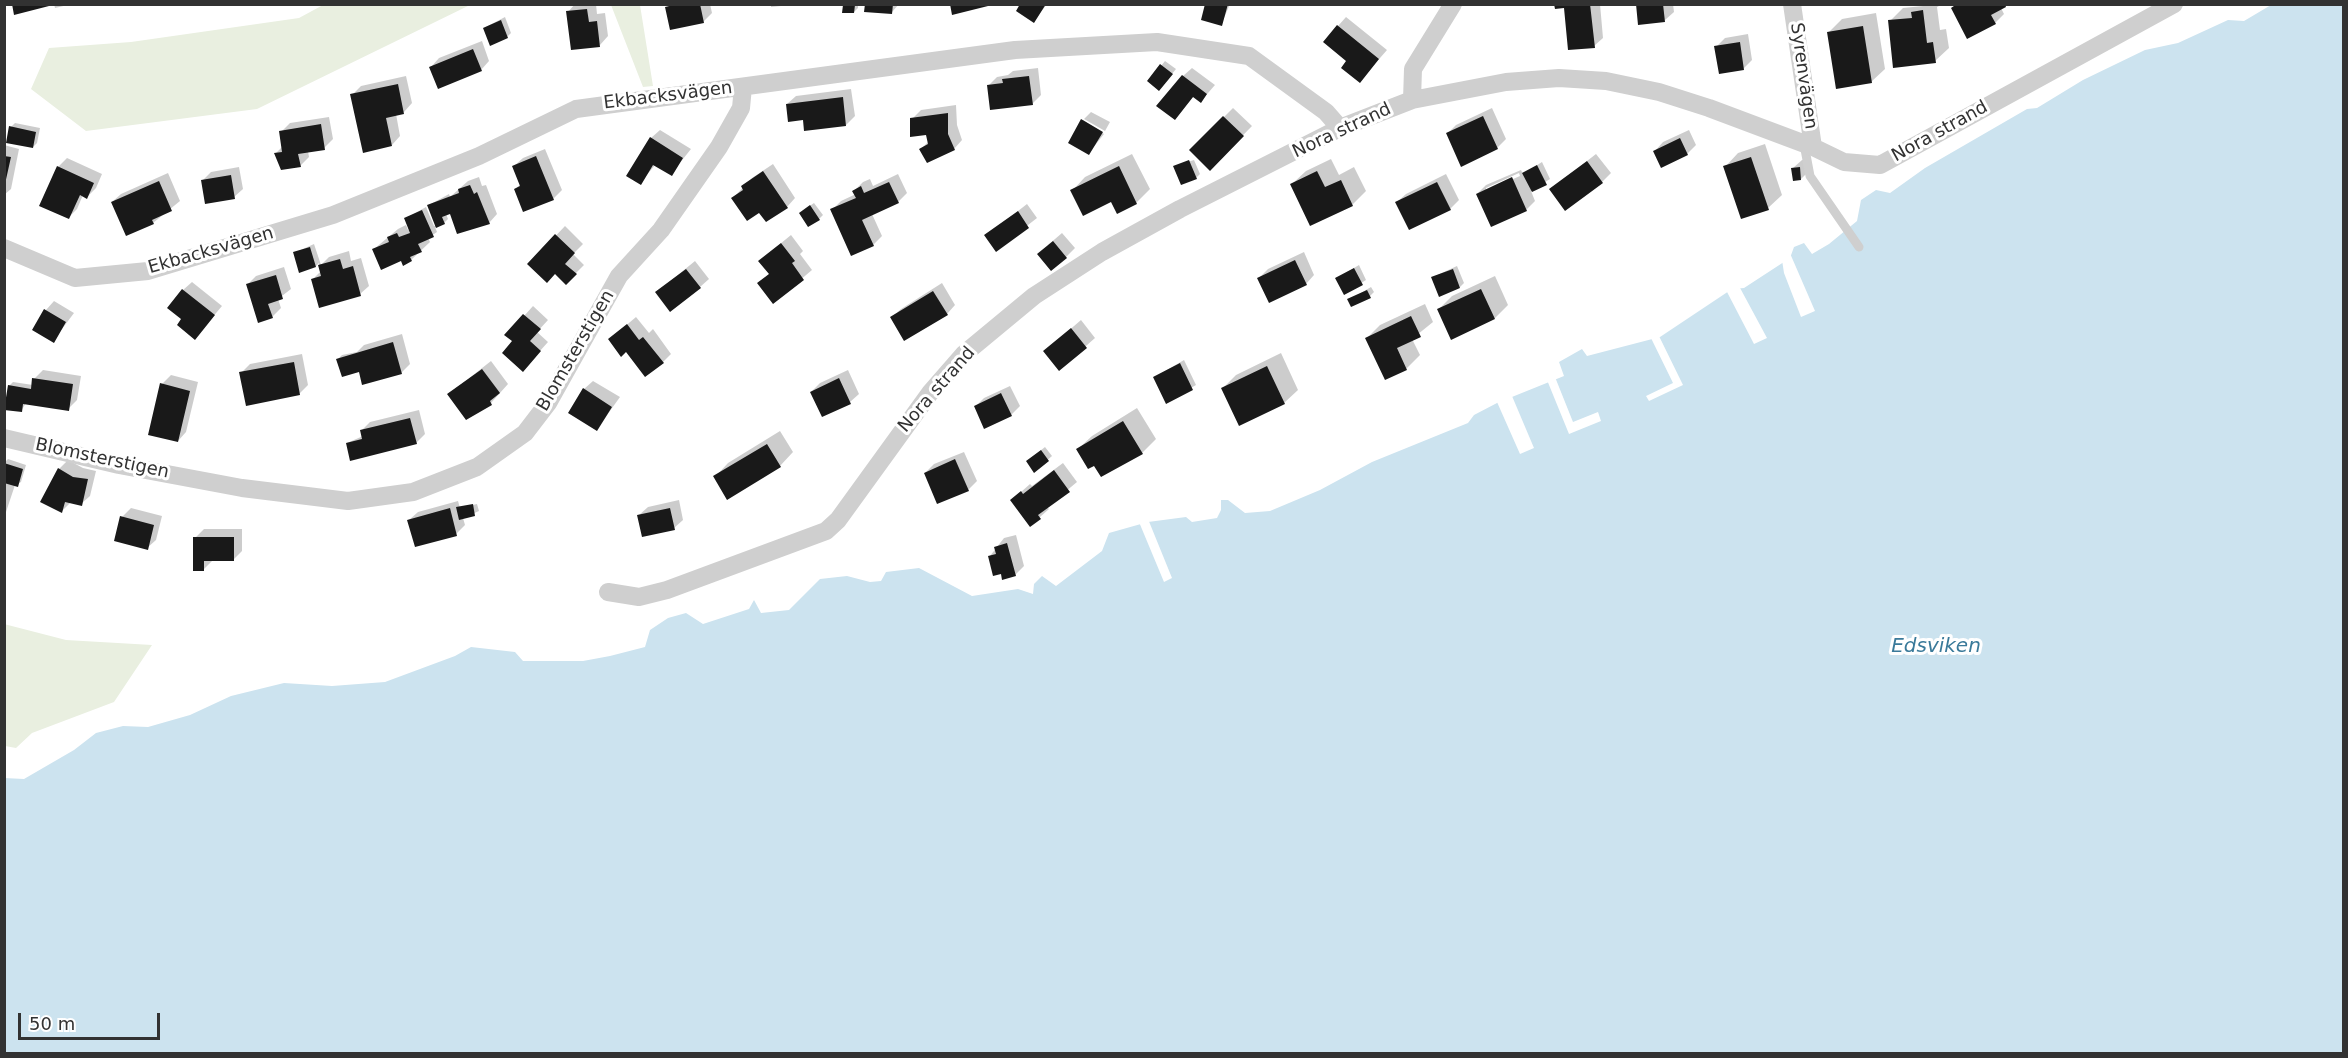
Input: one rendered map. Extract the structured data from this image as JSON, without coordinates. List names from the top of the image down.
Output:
{
  "streets": {
    "street": [
      "Syrenvägen",
      "Ekbacksvägen",
      "Nora strand",
      "Blomsterstigen"
    ]
  },
  "crossings": [
    ["Syrenvägen", "Nora strand"],
    ["Ekbacksvägen", "Nora strand"],
    ["Ekbacksvägen", "Blomsterstigen"]
  ],
  "water": ["Edsviken"],
  "scale_bar": "50 m"
}
